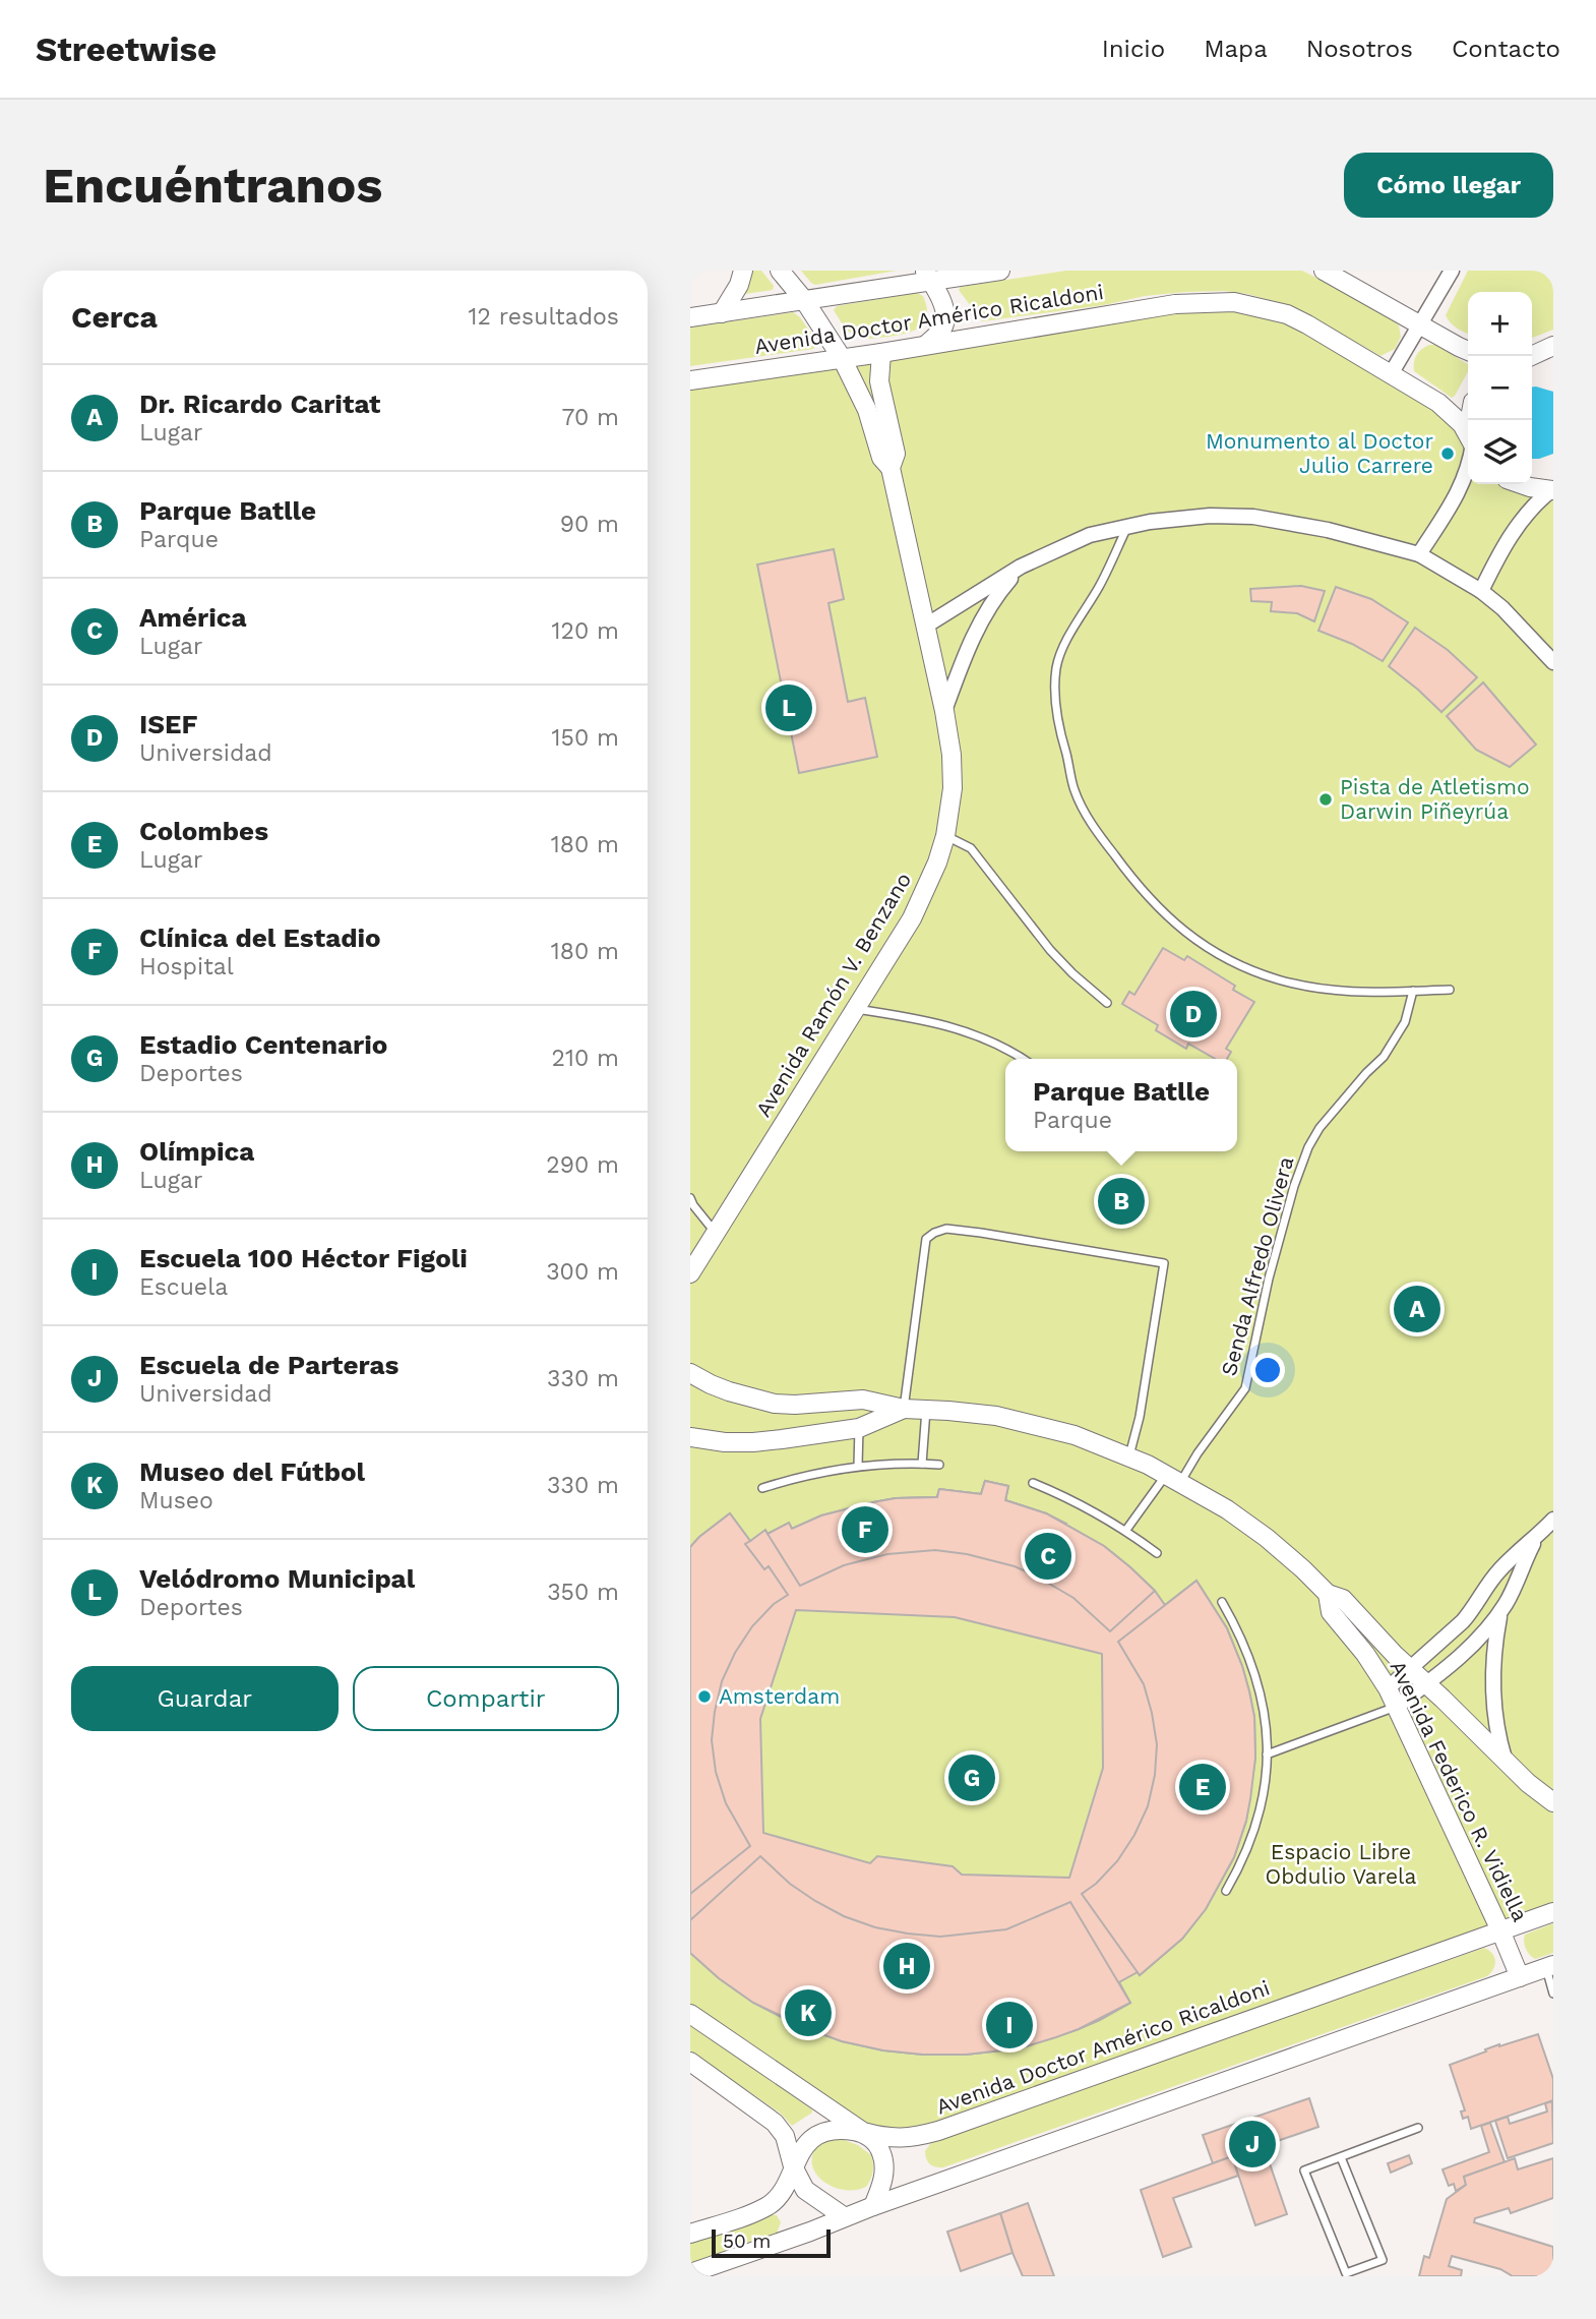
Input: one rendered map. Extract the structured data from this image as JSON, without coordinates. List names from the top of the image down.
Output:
{
  "streets": {
    "street": ["Avenida Doctor Américo Ricaldoni", "Avenida Ramón V. Benzano", "Avenida Federico R. Vidiella"],
    "lane": ["Senda Alfredo Olivera"]
  },
  "crossings": [
    ["Avenida Doctor Américo Ricaldoni", "Avenida Ramón V. Benzano"],
    ["Avenida Doctor Américo Ricaldoni", "Avenida Federico R. Vidiella"],
    ["Senda Alfredo Olivera", "Avenida Federico R. Vidiella"]
  ],
  "parks": ["Espacio Libre Obdulio Varela"],
  "places": ["Monumento al Doctor Julio Carrere", "Pista de Atletismo Darwin Piñeyrúa", "Amsterdam"],
  "scale_bar": "50 m",
  "page": {
    "header": "Streetwise",
    "nav": [
      "Inicio",
      "Mapa",
      "Nosotros",
      "Contacto"
    ],
    "buttons": [
      "Cómo llegar",
      ["Guardar", "Compartir"]
    ],
    "title": "Encuéntranos",
    "heading": ["Cerca", "12 resultados"],
    "map_buttons": ["+", "−"],
    "list": [
      {
        "mark": "A",
        "name": "Dr. Ricardo Caritat",
        "note": "Lugar",
        "value": "70 m"
      },
      {
        "mark": "B",
        "name": "Parque Batlle",
        "note": "Parque",
        "value": "90 m"
      },
      {
        "mark": "C",
        "name": "América",
        "note": "Lugar",
        "value": "120 m"
      },
      {
        "mark": "D",
        "name": "ISEF",
        "note": "Universidad",
        "value": "150 m"
      },
      {
        "mark": "E",
        "name": "Colombes",
        "note": "Lugar",
        "value": "180 m"
      },
      {
        "mark": "F",
        "name": "Clínica del Estadio",
        "note": "Hospital",
        "value": "180 m"
      },
      {
        "mark": "G",
        "name": "Estadio Centenario",
        "note": "Deportes",
        "value": "210 m"
      },
      {
        "mark": "H",
        "name": "Olímpica",
        "note": "Lugar",
        "value": "290 m"
      },
      {
        "mark": "I",
        "name": "Escuela 100 Héctor Figoli",
        "note": "Escuela",
        "value": "300 m"
      },
      {
        "mark": "J",
        "name": "Escuela de Parteras",
        "note": "Universidad",
        "value": "330 m"
      },
      {
        "mark": "K",
        "name": "Museo del Fútbol",
        "note": "Museo",
        "value": "330 m"
      },
      {
        "mark": "L",
        "name": "Velódromo Municipal",
        "note": "Deportes",
        "value": "350 m"
      }
    ],
    "pins": [
      "L",
      "D",
      "B",
      "A",
      "F",
      "C",
      "G",
      "E",
      "H",
      "K",
      "I",
      "J"
    ],
    "popup": ["Parque Batlle", "Parque"],
    "scale": "50 m"
  }
}
